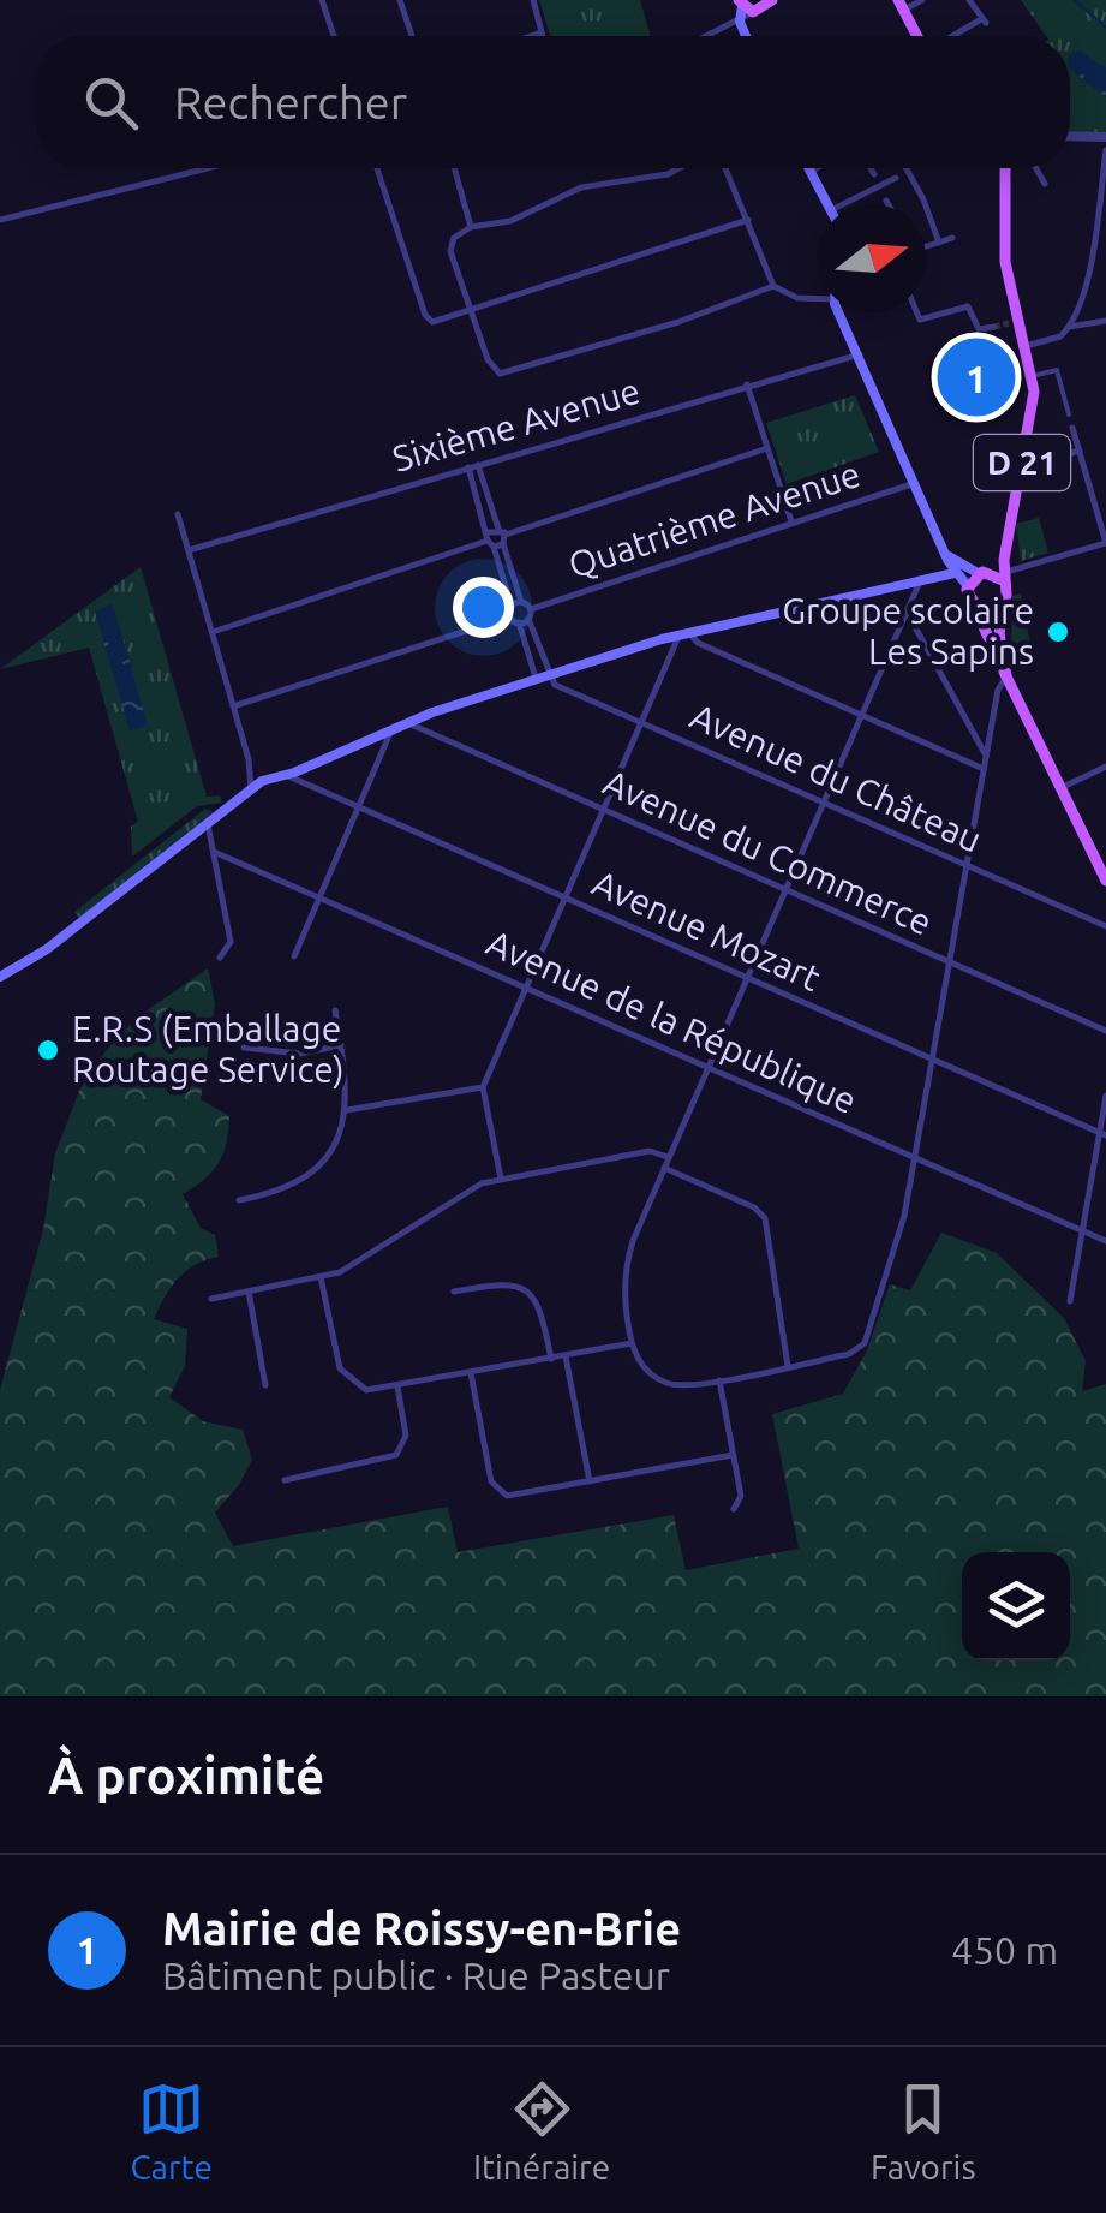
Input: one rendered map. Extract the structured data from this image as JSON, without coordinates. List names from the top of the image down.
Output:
{
  "streets": {
    "main road": ["D 21"],
    "street": [
      "Sixième Avenue",
      "Quatrième Avenue",
      "Avenue du Château",
      "Avenue du Commerce",
      "Avenue Mozart",
      "Avenue de la République"
    ]
  },
  "crossings": [
    ["Sixième Avenue", "D 21"],
    ["D 21", "Quatrième Avenue"]
  ],
  "places": ["Groupe scolaire Les Sapins", "E.R.S (Emballage Routage Service)"],
  "north": "right",
  "page": {
    "search": "Rechercher",
    "pins": "1",
    "heading": "À proximité",
    "list": [
      {
        "mark": "1",
        "name": "Mairie de Roissy-en-Brie",
        "note": "Bâtiment public · Rue Pasteur",
        "value": "450 m"
      }
    ],
    "nav": ["Carte", "Itinéraire", "Favoris"]
  }
}
